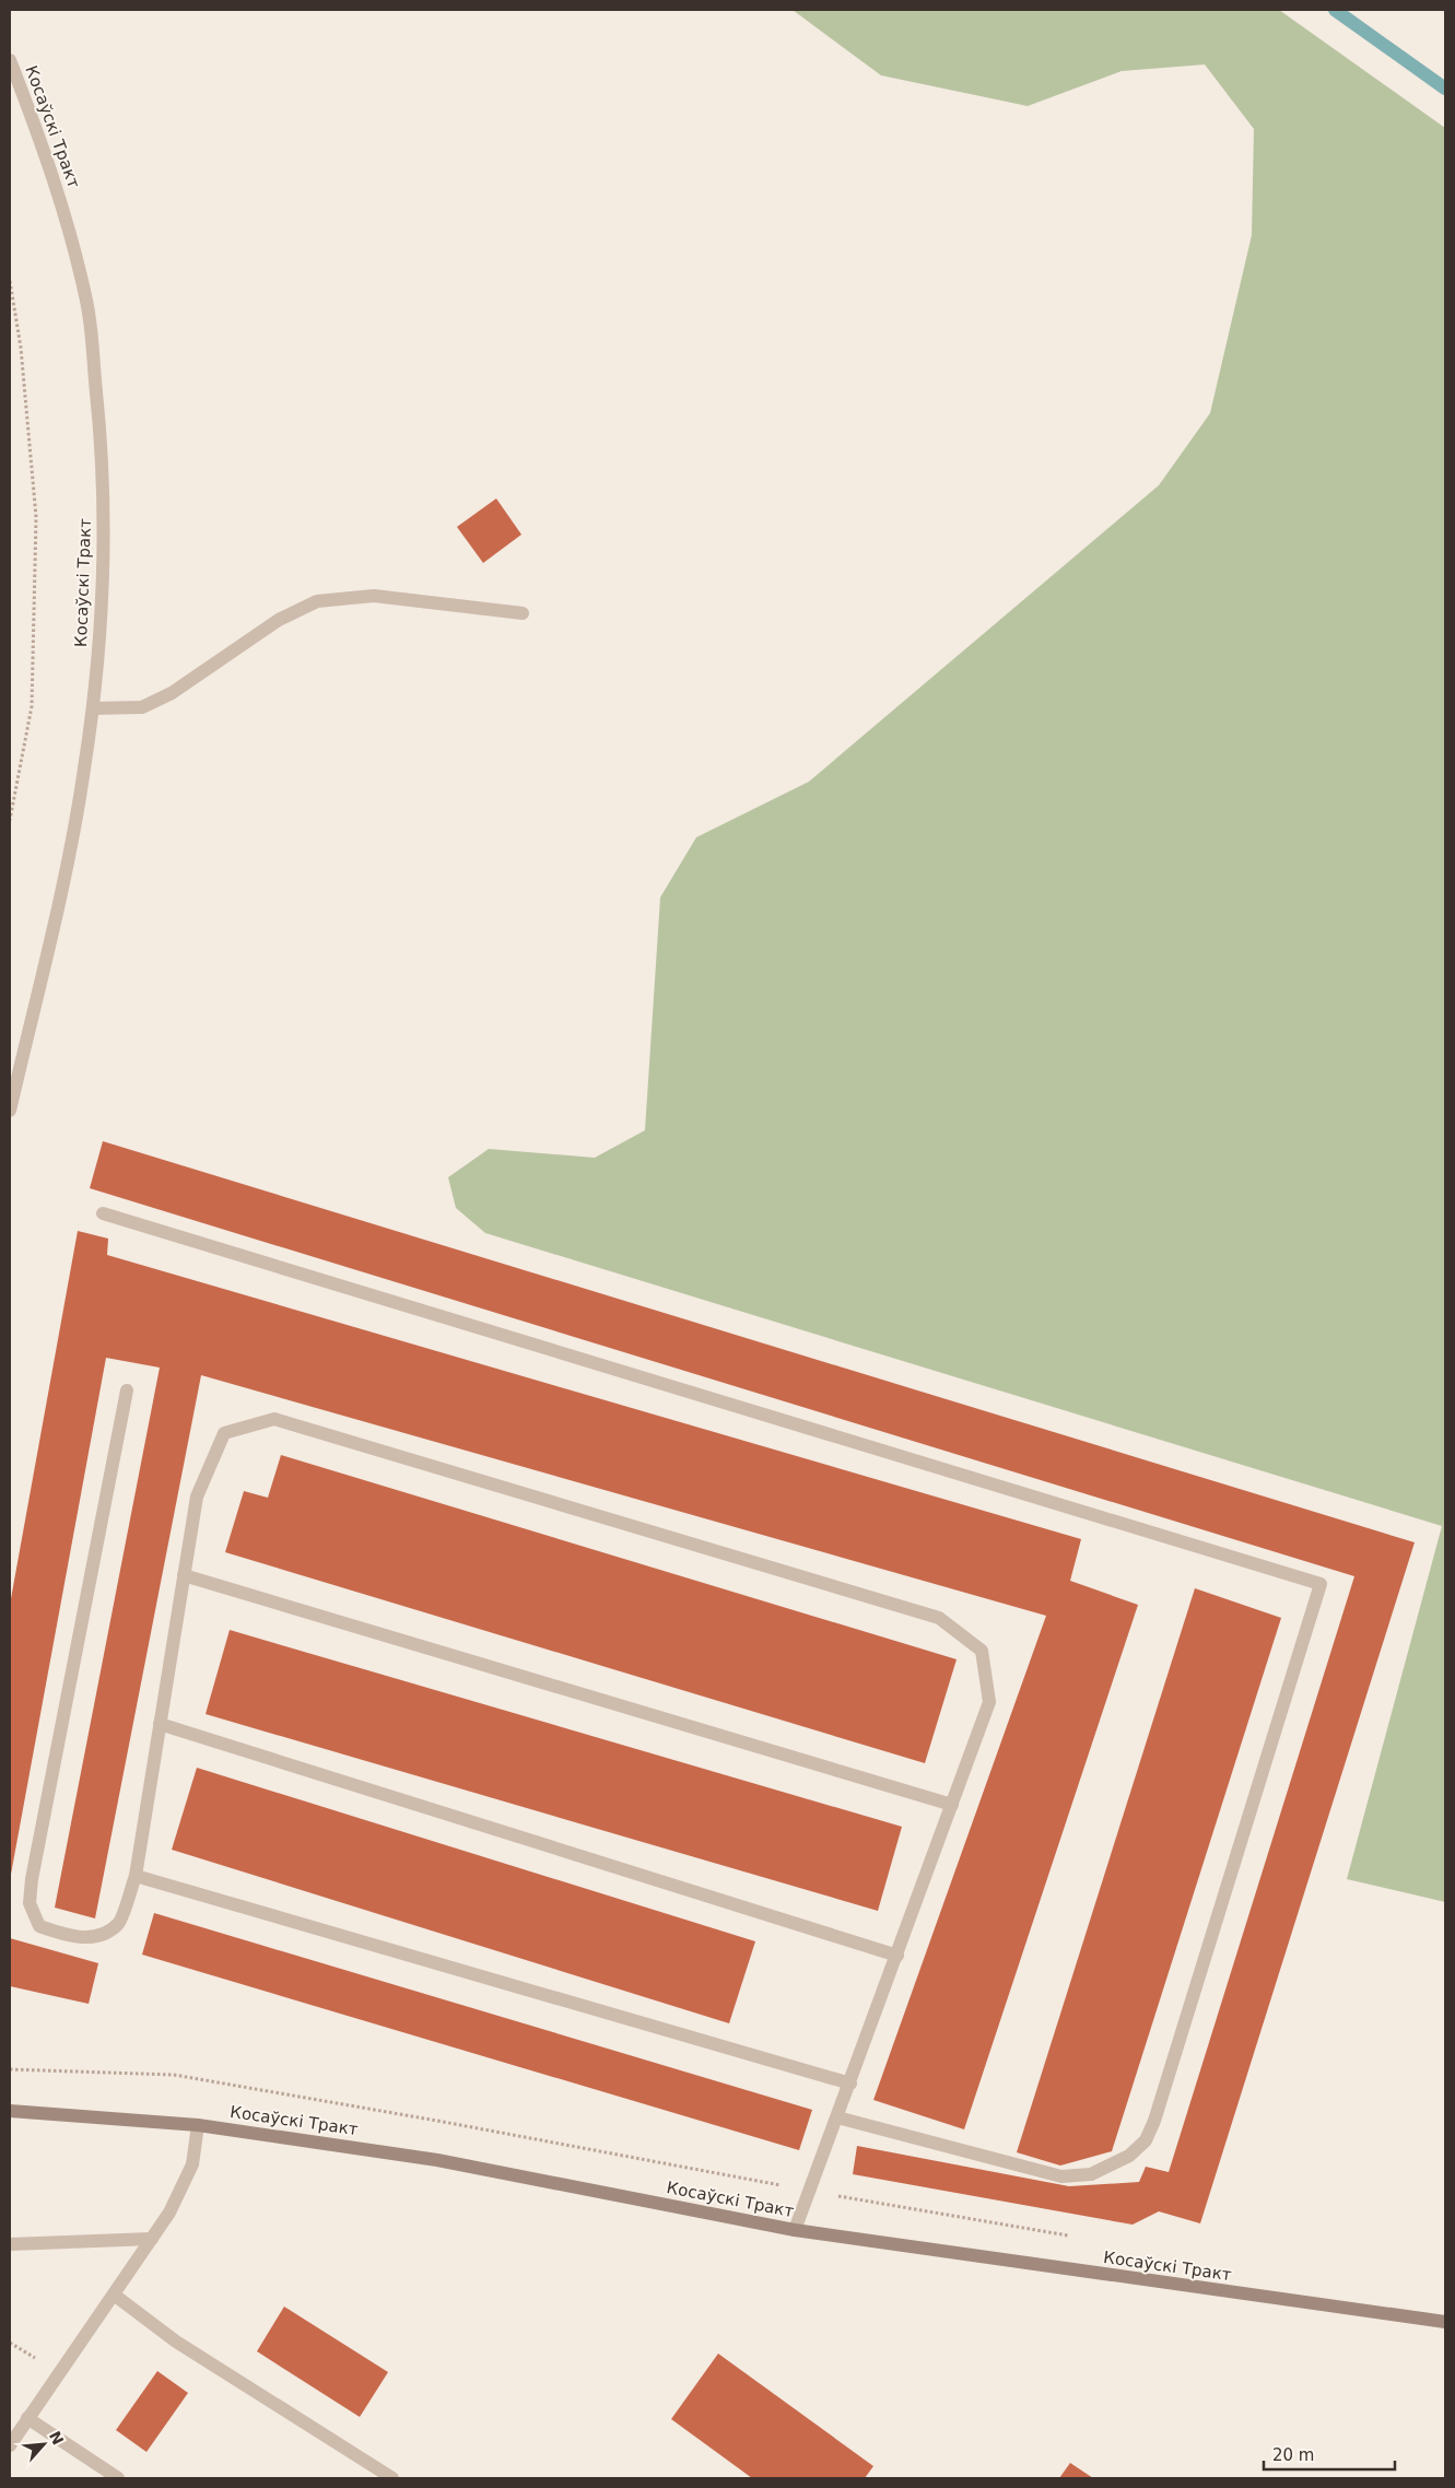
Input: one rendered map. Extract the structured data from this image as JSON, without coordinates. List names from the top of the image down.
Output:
{
  "streets": {
    "main road": ["Косаўскі Тракт"]
  },
  "scale_bar": "20 m",
  "north": "top right"
}
